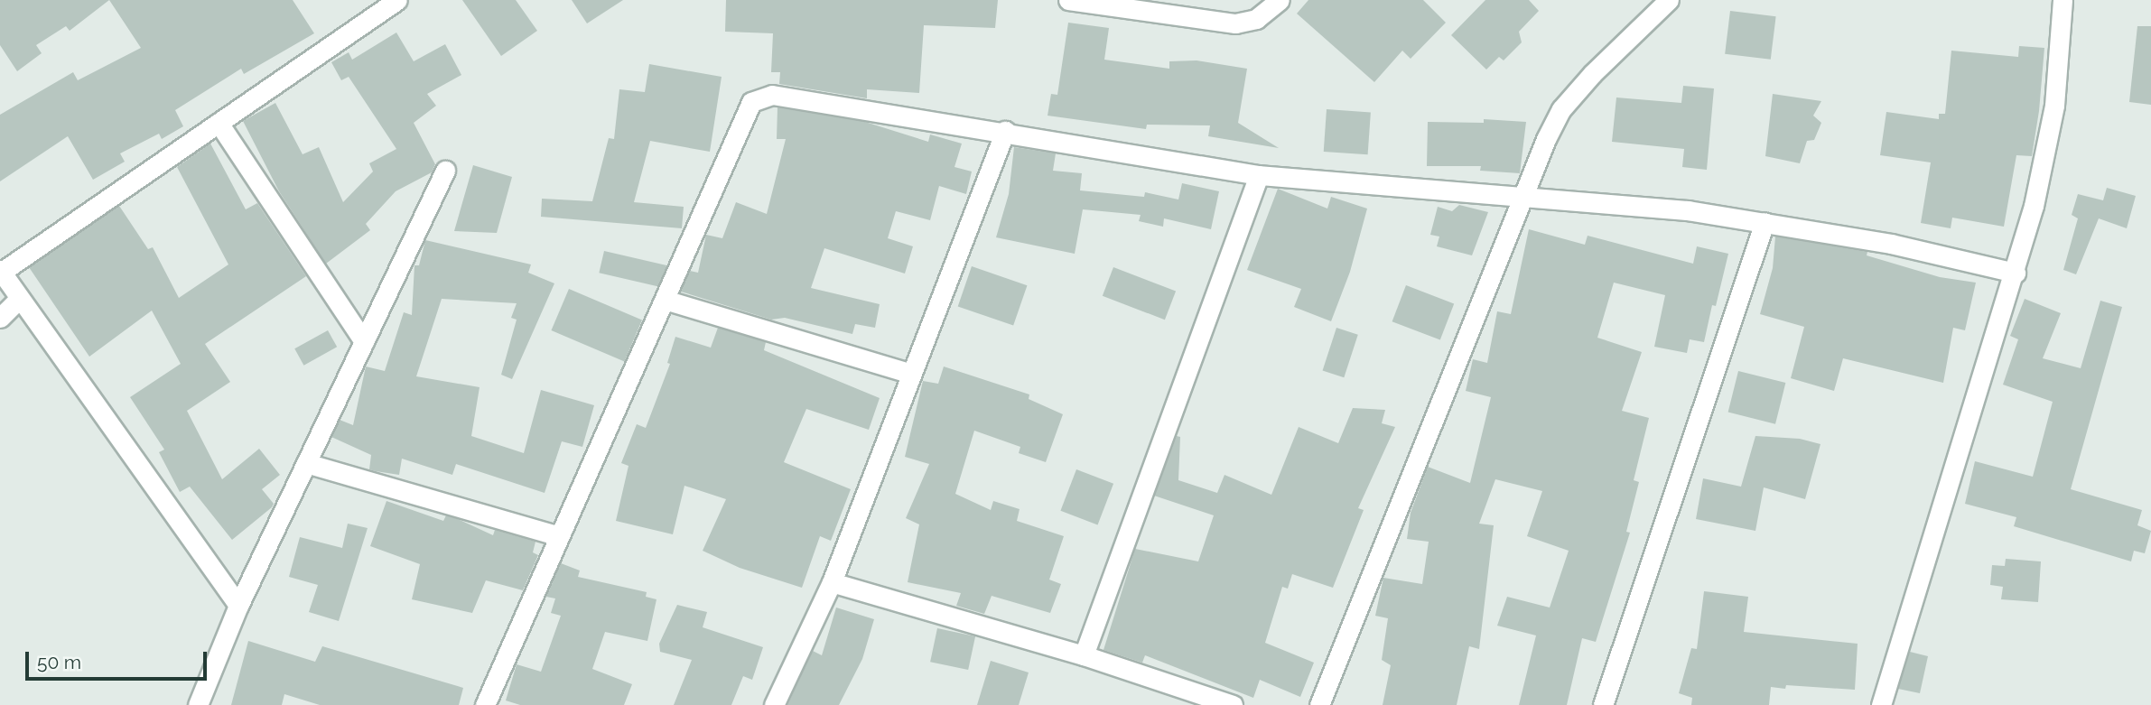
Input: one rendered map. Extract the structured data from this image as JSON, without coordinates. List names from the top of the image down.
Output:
{
  "scale_bar": "50 m"
}
